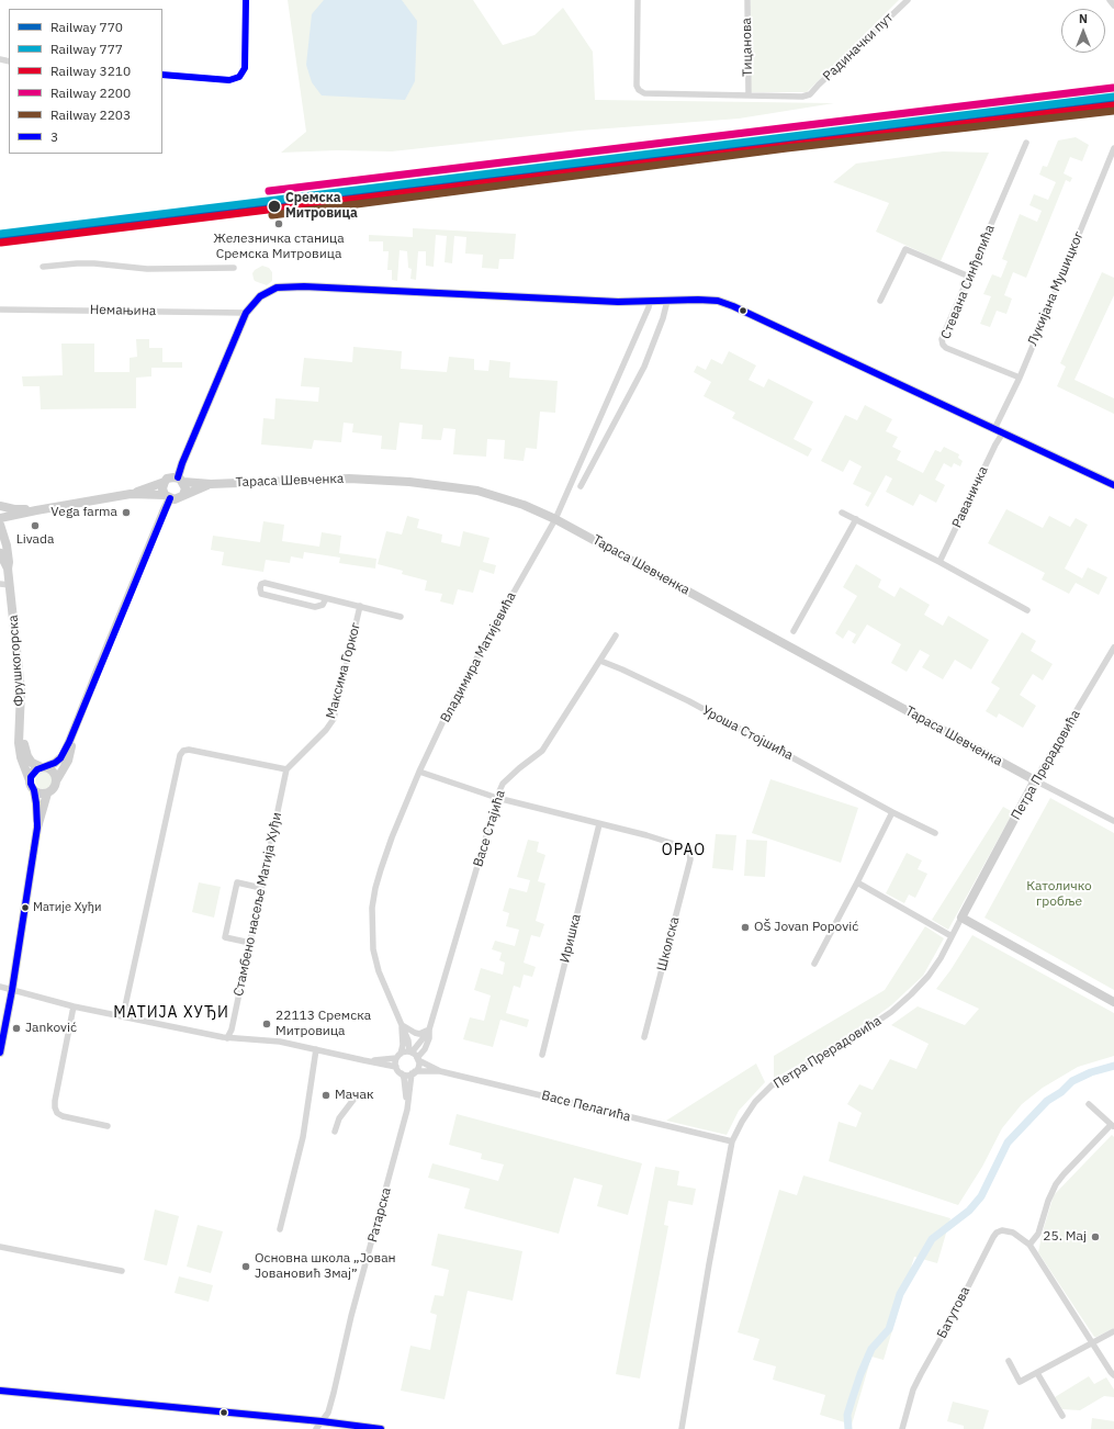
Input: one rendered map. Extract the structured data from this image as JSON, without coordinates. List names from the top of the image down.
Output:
{
  "streets": {
    "street": [
      "Тицанова",
      "Радиначки пут",
      "Стевана Синђелића",
      "Лукијана Мушицког",
      "Немањина",
      "Тараса Шевченка",
      "Раваничка",
      "Владимира Матијевића",
      "Фрушкогорска",
      "Максима Горког",
      "Уроша Стојшића",
      "Петра Прерадовића",
      "Васе Стајића",
      "Стамбено насеље Матија Хуђи",
      "Иришка",
      "Школска",
      "Васе Пелагића",
      "Ратарска",
      "Батутова"
    ]
  },
  "crossings": [
    ["Тицанова", "Радиначки пут"],
    ["Стевана Синђелића", "Лукијана Мушицког"],
    ["Лукијана Мушицког", "Раваничка"],
    ["Тараса Шевченка", "Владимира Матијевића"],
    ["Тараса Шевченка", "Петра Прерадовића"],
    ["Владимира Матијевића", "Васе Стајића"],
    ["Владимира Матијевића", "Васе Пелагића"],
    ["Владимира Матијевића", "Ратарска"],
    ["Максима Горког", "Стамбено насеље Матија Хуђи"],
    ["Уроша Стојшића", "Васе Стајића"],
    ["Петра Прерадовића", "Васе Пелагића"],
    ["Васе Стајића", "Васе Пелагића"],
    ["Васе Стајића", "Ратарска"],
    ["Иришка", "Школска"],
    ["Васе Пелагића", "Ратарска"]
  ],
  "districts": ["ОРАО", "МАТИЈА ХУЂИ"],
  "parks": ["Католичко гробље"],
  "places": [
    "Сремска Митровица",
    "Железничка станица Сремска Митровица",
    "Vega farma",
    "Livada",
    "Матије Хуђи",
    "OŠ Jovan Popović",
    "22113 Сремска Митровица",
    "Janković",
    "Мачак",
    "25. Maj",
    "Основна школа „Јован Јовановић Змај”"
  ],
  "lines": [
    "transit line 3",
    "rail line 2200",
    "rail line 777",
    "rail line 770",
    "rail line 3210",
    "rail line 2203"
  ],
  "legend": [
    "Railway 770",
    "Railway 777",
    "Railway 3210",
    "Railway 2200",
    "Railway 2203",
    "3"
  ],
  "north": "top"
}
